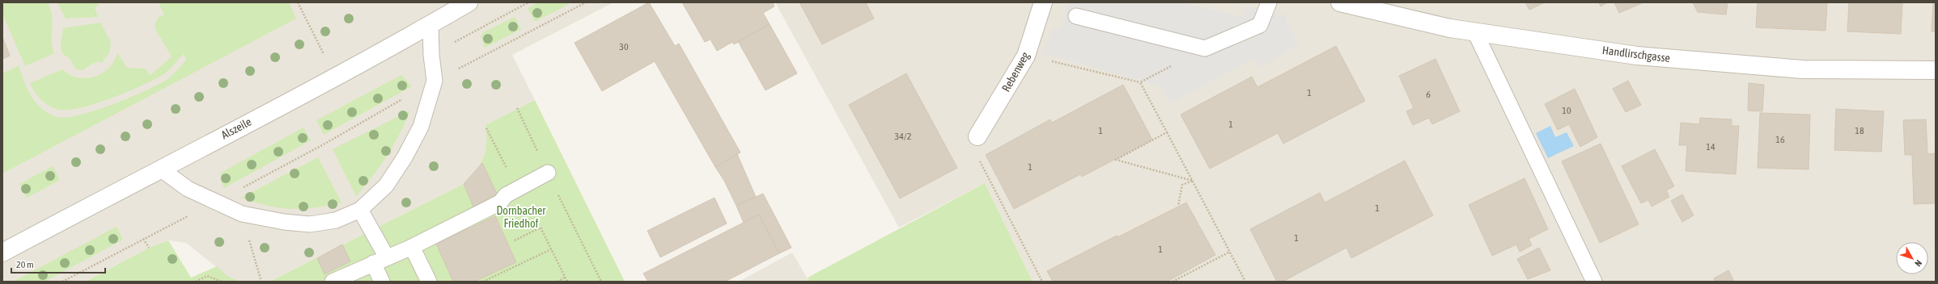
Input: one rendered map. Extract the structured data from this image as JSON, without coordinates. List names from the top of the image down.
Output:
{
  "streets": {
    "street": ["Handlirschgasse", "Rebenweg", "Alszeile"]
  },
  "parks": ["Dornbacher Friedhof"],
  "house_numbers": [
    "30",
    "1",
    "6",
    "10",
    "1",
    "1",
    "18",
    "34/2",
    "16",
    "14",
    "1",
    "1",
    "1",
    "1"
  ],
  "scale_bar": "20 m",
  "north": "bottom right"
}
